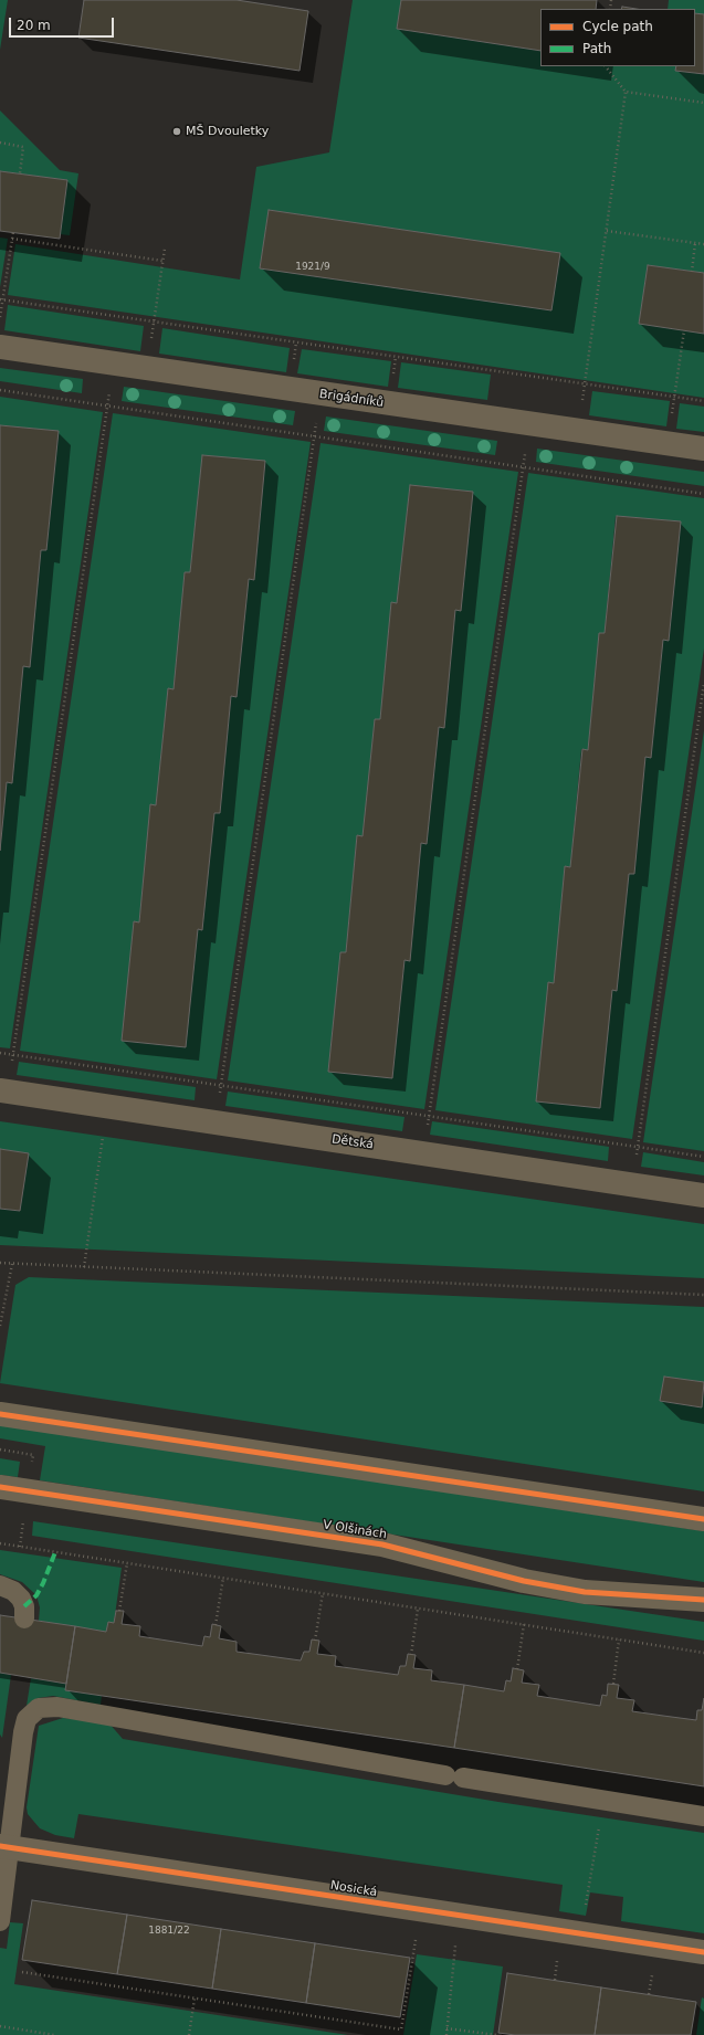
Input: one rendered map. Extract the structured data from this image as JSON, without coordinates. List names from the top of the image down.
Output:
{
  "streets": {
    "main road": ["V Olšinách"],
    "street": ["Brigádníků", "Dětská", "Nosická"]
  },
  "places": ["MŠ Dvouletky"],
  "house_numbers": ["1921/9", "1881/22"],
  "legend": ["Cycle path", "Path"],
  "scale_bar": "20 m"
}
